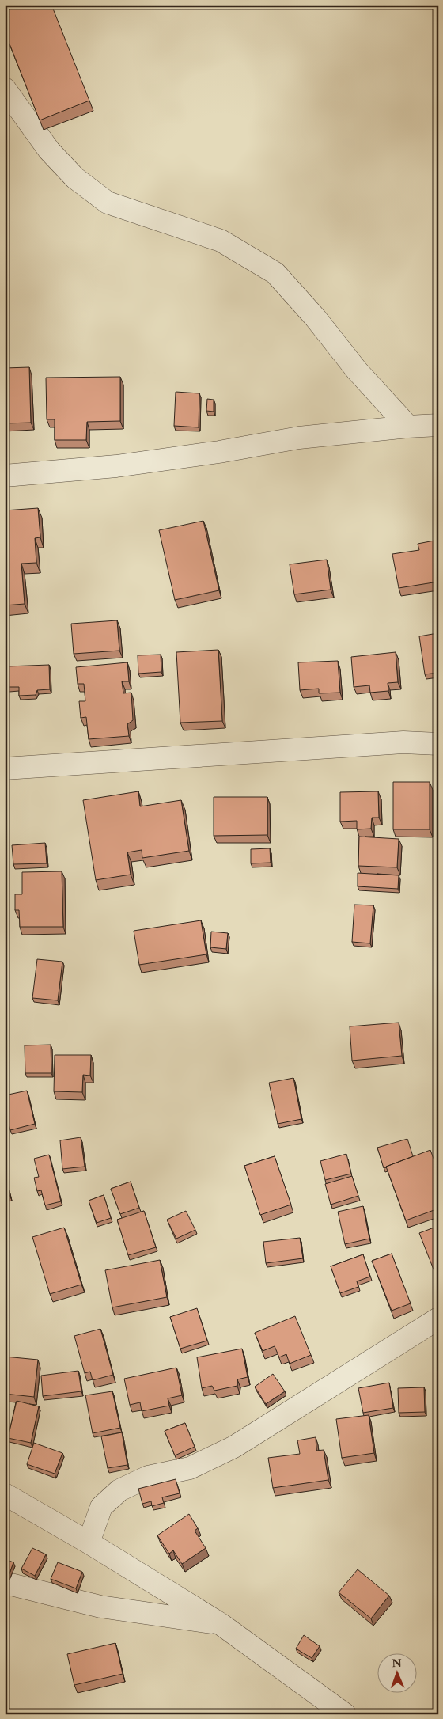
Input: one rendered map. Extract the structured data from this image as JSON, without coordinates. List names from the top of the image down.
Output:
{
  "north": "top"
}
